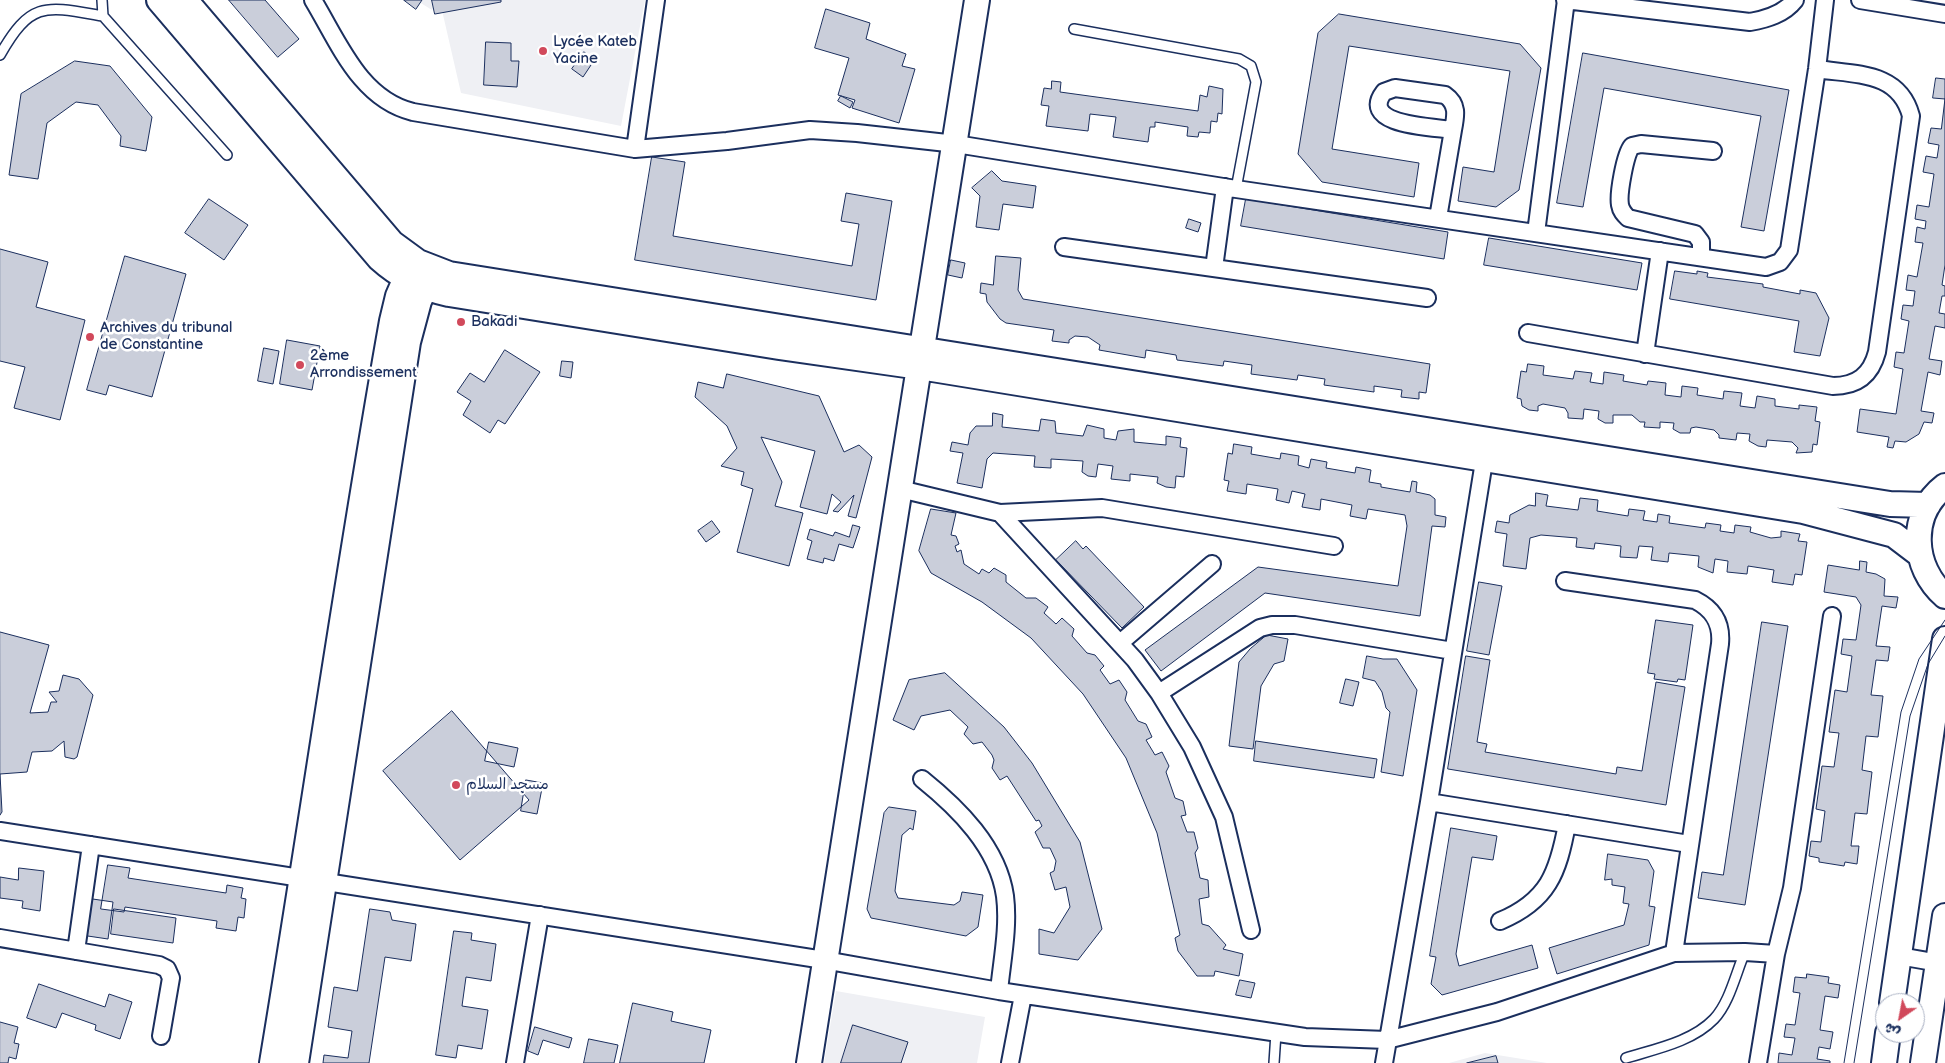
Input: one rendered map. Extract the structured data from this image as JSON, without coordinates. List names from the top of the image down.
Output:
{
  "places": [
    "Lycée Kateb Yacine",
    "Bakadi",
    "Archives du tribunal de Constantine",
    "2ème Arrondissement",
    "مسجد السلام"
  ],
  "north": "bottom left"
}
